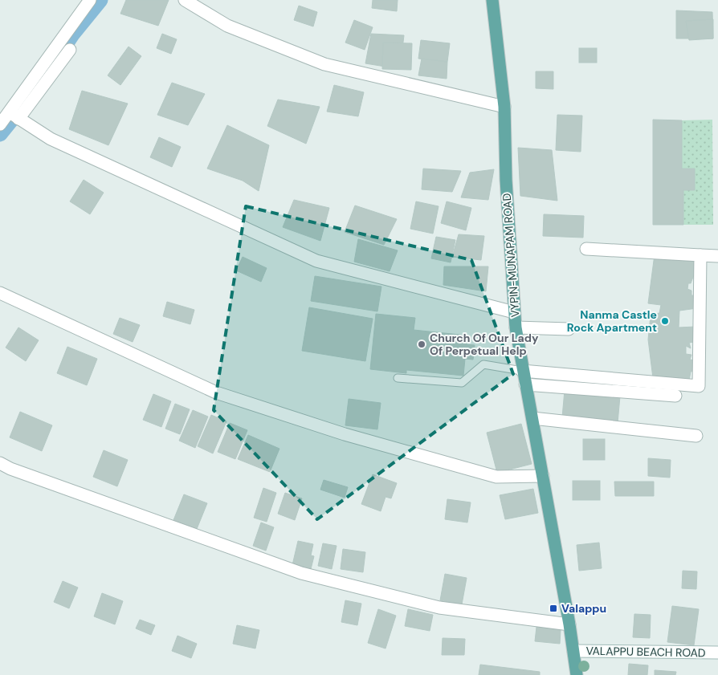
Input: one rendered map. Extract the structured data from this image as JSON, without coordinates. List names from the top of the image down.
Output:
{
  "streets": {
    "main road": ["VYPIN-MUNAPAM ROAD"],
    "street": ["VALAPPU BEACH ROAD"]
  },
  "crossings": [
    ["VYPIN-MUNAPAM ROAD", "VALAPPU BEACH ROAD"]
  ],
  "places": {
    "other": ["Nanma Castle Rock Apartment", "Church Of Our Lady Of Perpetual Help"],
    "transit": ["Valappu"]
  }
}
